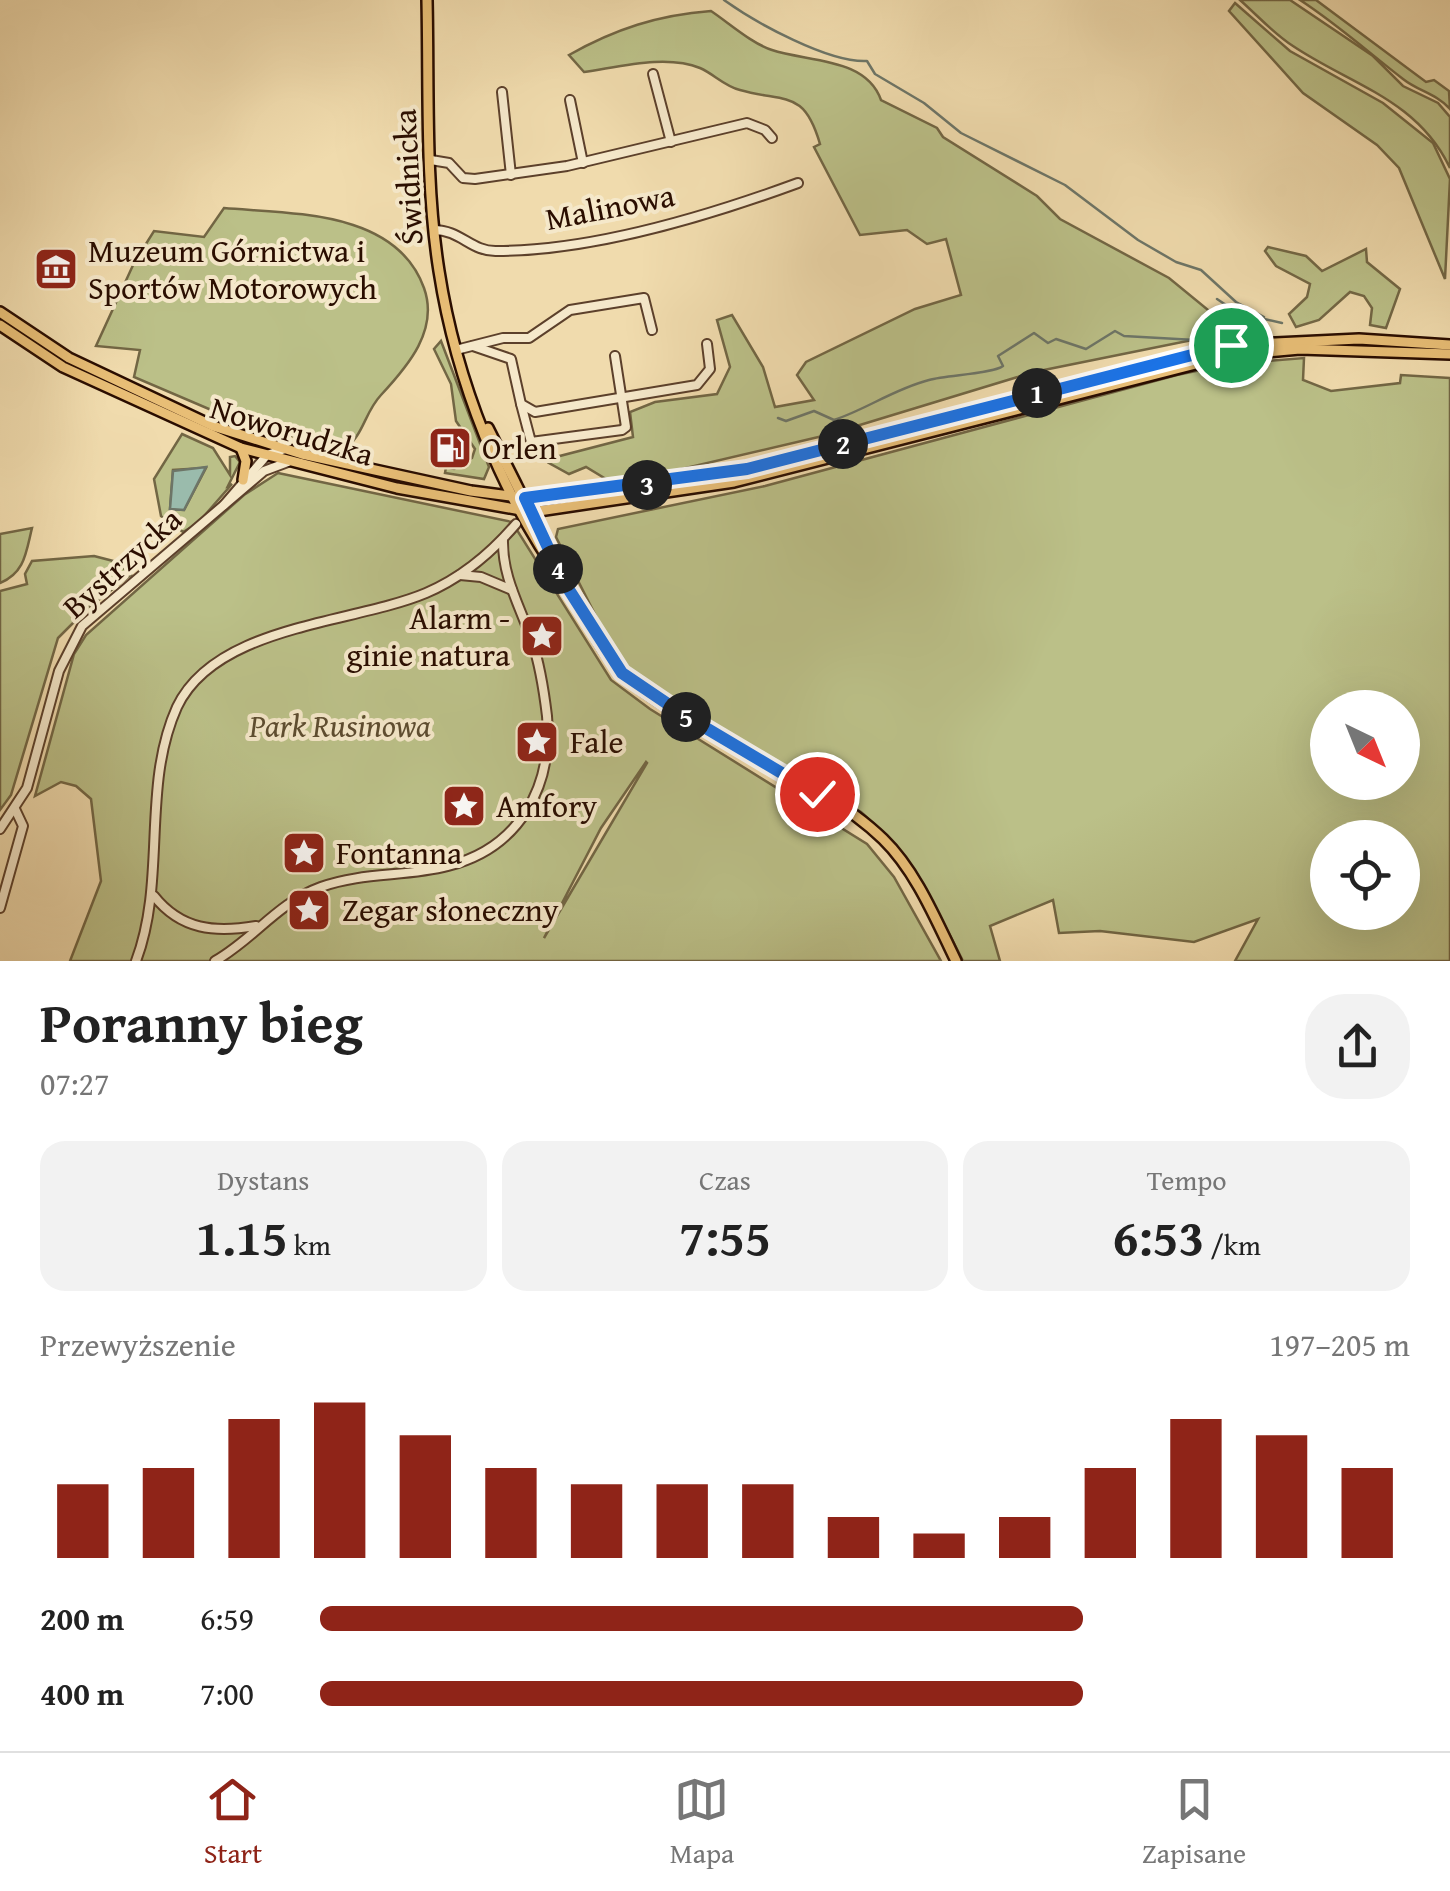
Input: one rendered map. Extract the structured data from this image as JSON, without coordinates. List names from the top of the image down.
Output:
{
  "streets": {
    "main road": ["Świdnicka", "Noworudzka"],
    "street": ["Malinowa", "Bystrzycka"]
  },
  "crossings": [
    ["Świdnicka", "Malinowa"],
    ["Świdnicka", "Noworudzka"],
    ["Noworudzka", "Bystrzycka"]
  ],
  "parks": ["Park Rusinowa"],
  "places": {
    "museum": ["Muzeum Górnictwa i Sportów Motorowych"],
    "fuel station": ["Orlen"],
    "place": [
      "Alarm - ginie natura",
      "Fale",
      "Amfory",
      "Fontanna",
      "Zegar słoneczny"
    ]
  },
  "north": "bottom right",
  "page": {
    "pins": [
      "1",
      "2",
      "3",
      "4",
      "5"
    ],
    "heading": ["Poranny bieg", "07:27"],
    "stats": [
      ["Dystans", "1.15 km"],
      ["Czas", "7:55"],
      ["Tempo", "6:53 /km"]
    ],
    "chart": ["Przewyższenie", "197–205 m"],
    "list": [
      {
        "name": "200 m",
        "note": "6:59"
      },
      {
        "name": "400 m",
        "note": "7:00"
      }
    ],
    "tabs": ["Start", "Mapa", "Zapisane"]
  }
}
